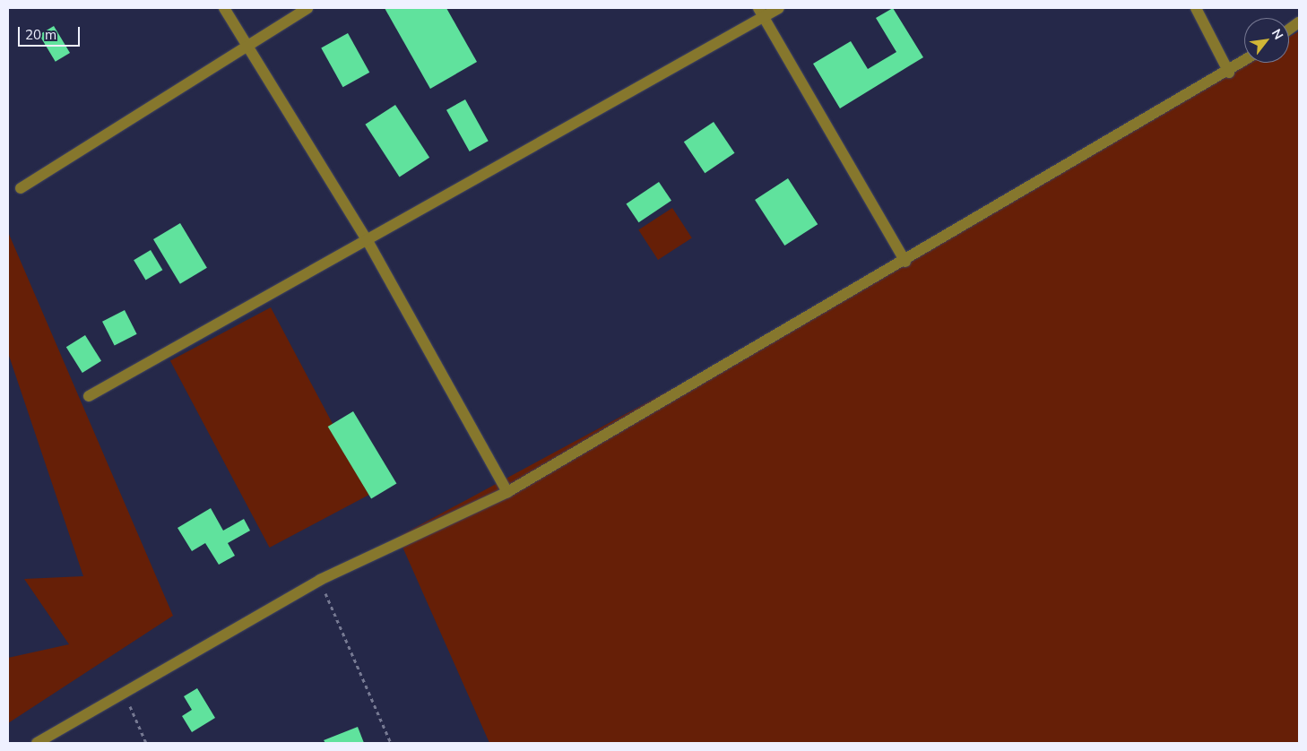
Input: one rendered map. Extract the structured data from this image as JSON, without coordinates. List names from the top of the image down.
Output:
{
  "scale_bar": "20 m",
  "north": "top right"
}
